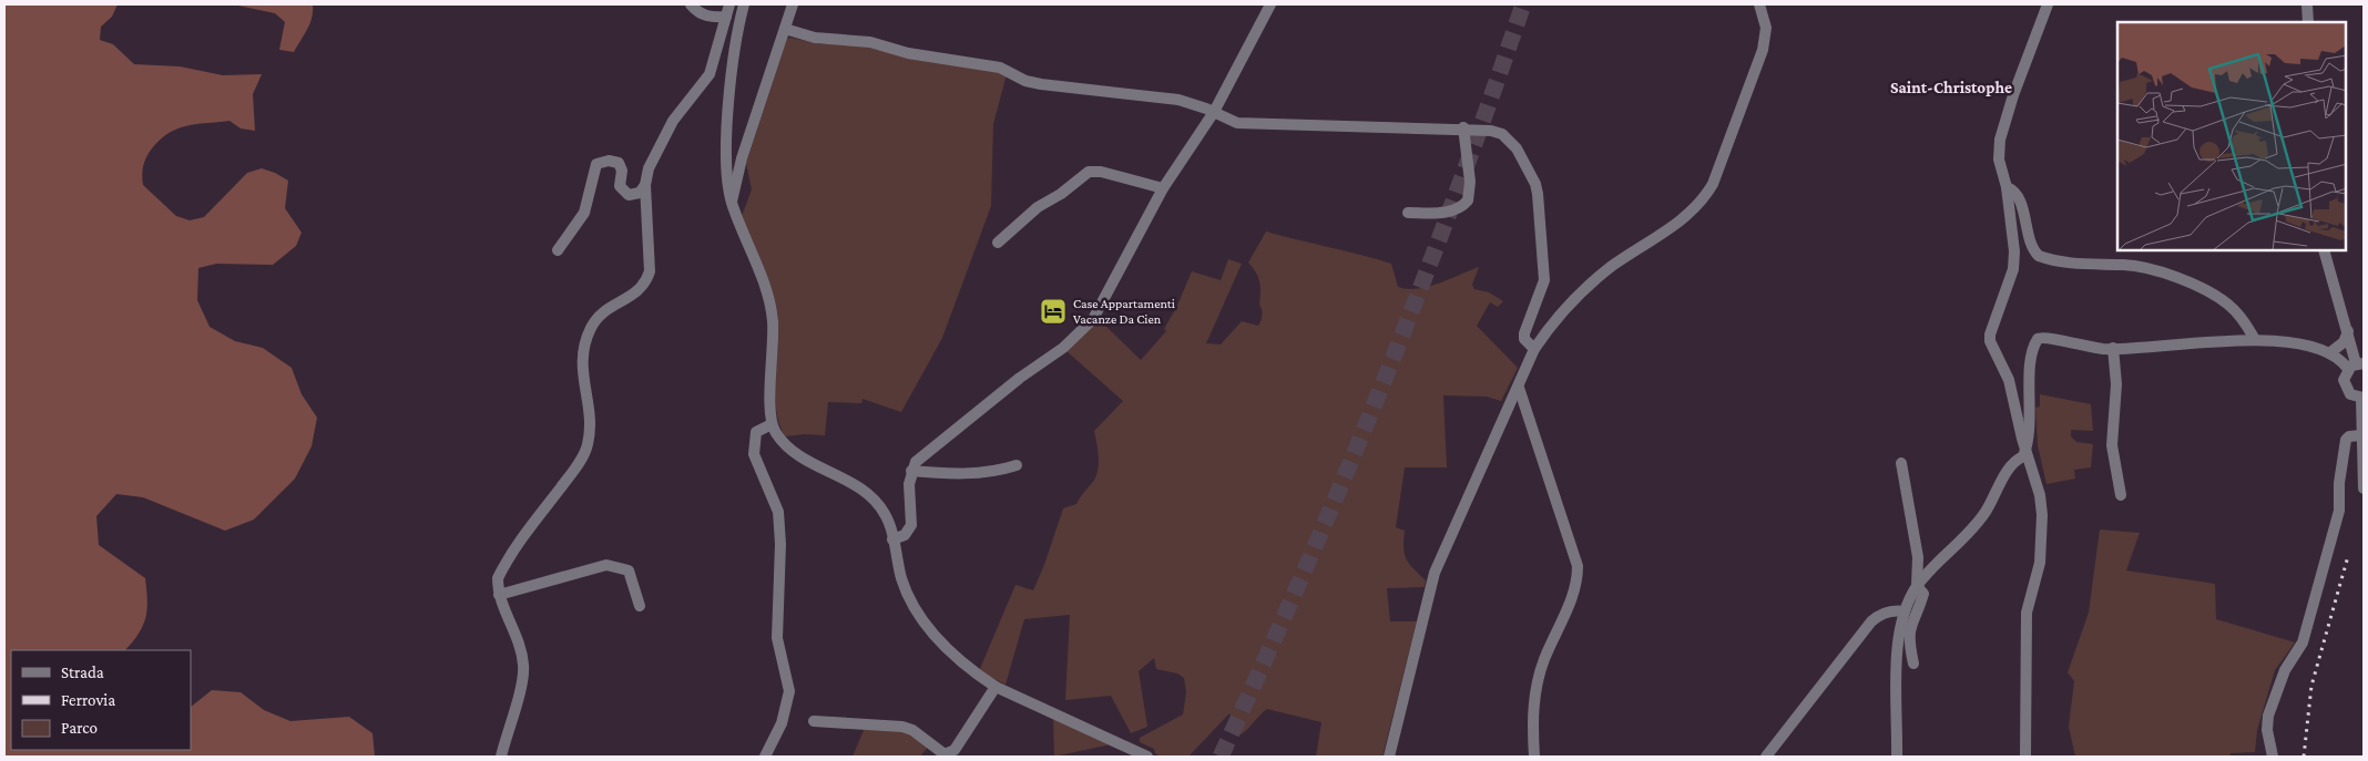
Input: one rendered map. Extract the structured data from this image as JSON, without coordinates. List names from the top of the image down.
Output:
{
  "districts": ["Saint-Christophe"],
  "places": {
    "hotel": ["Case Appartamenti Vacanze Da Cien"]
  },
  "legend": ["Strada", "Ferrovia", "Parco"]
}
